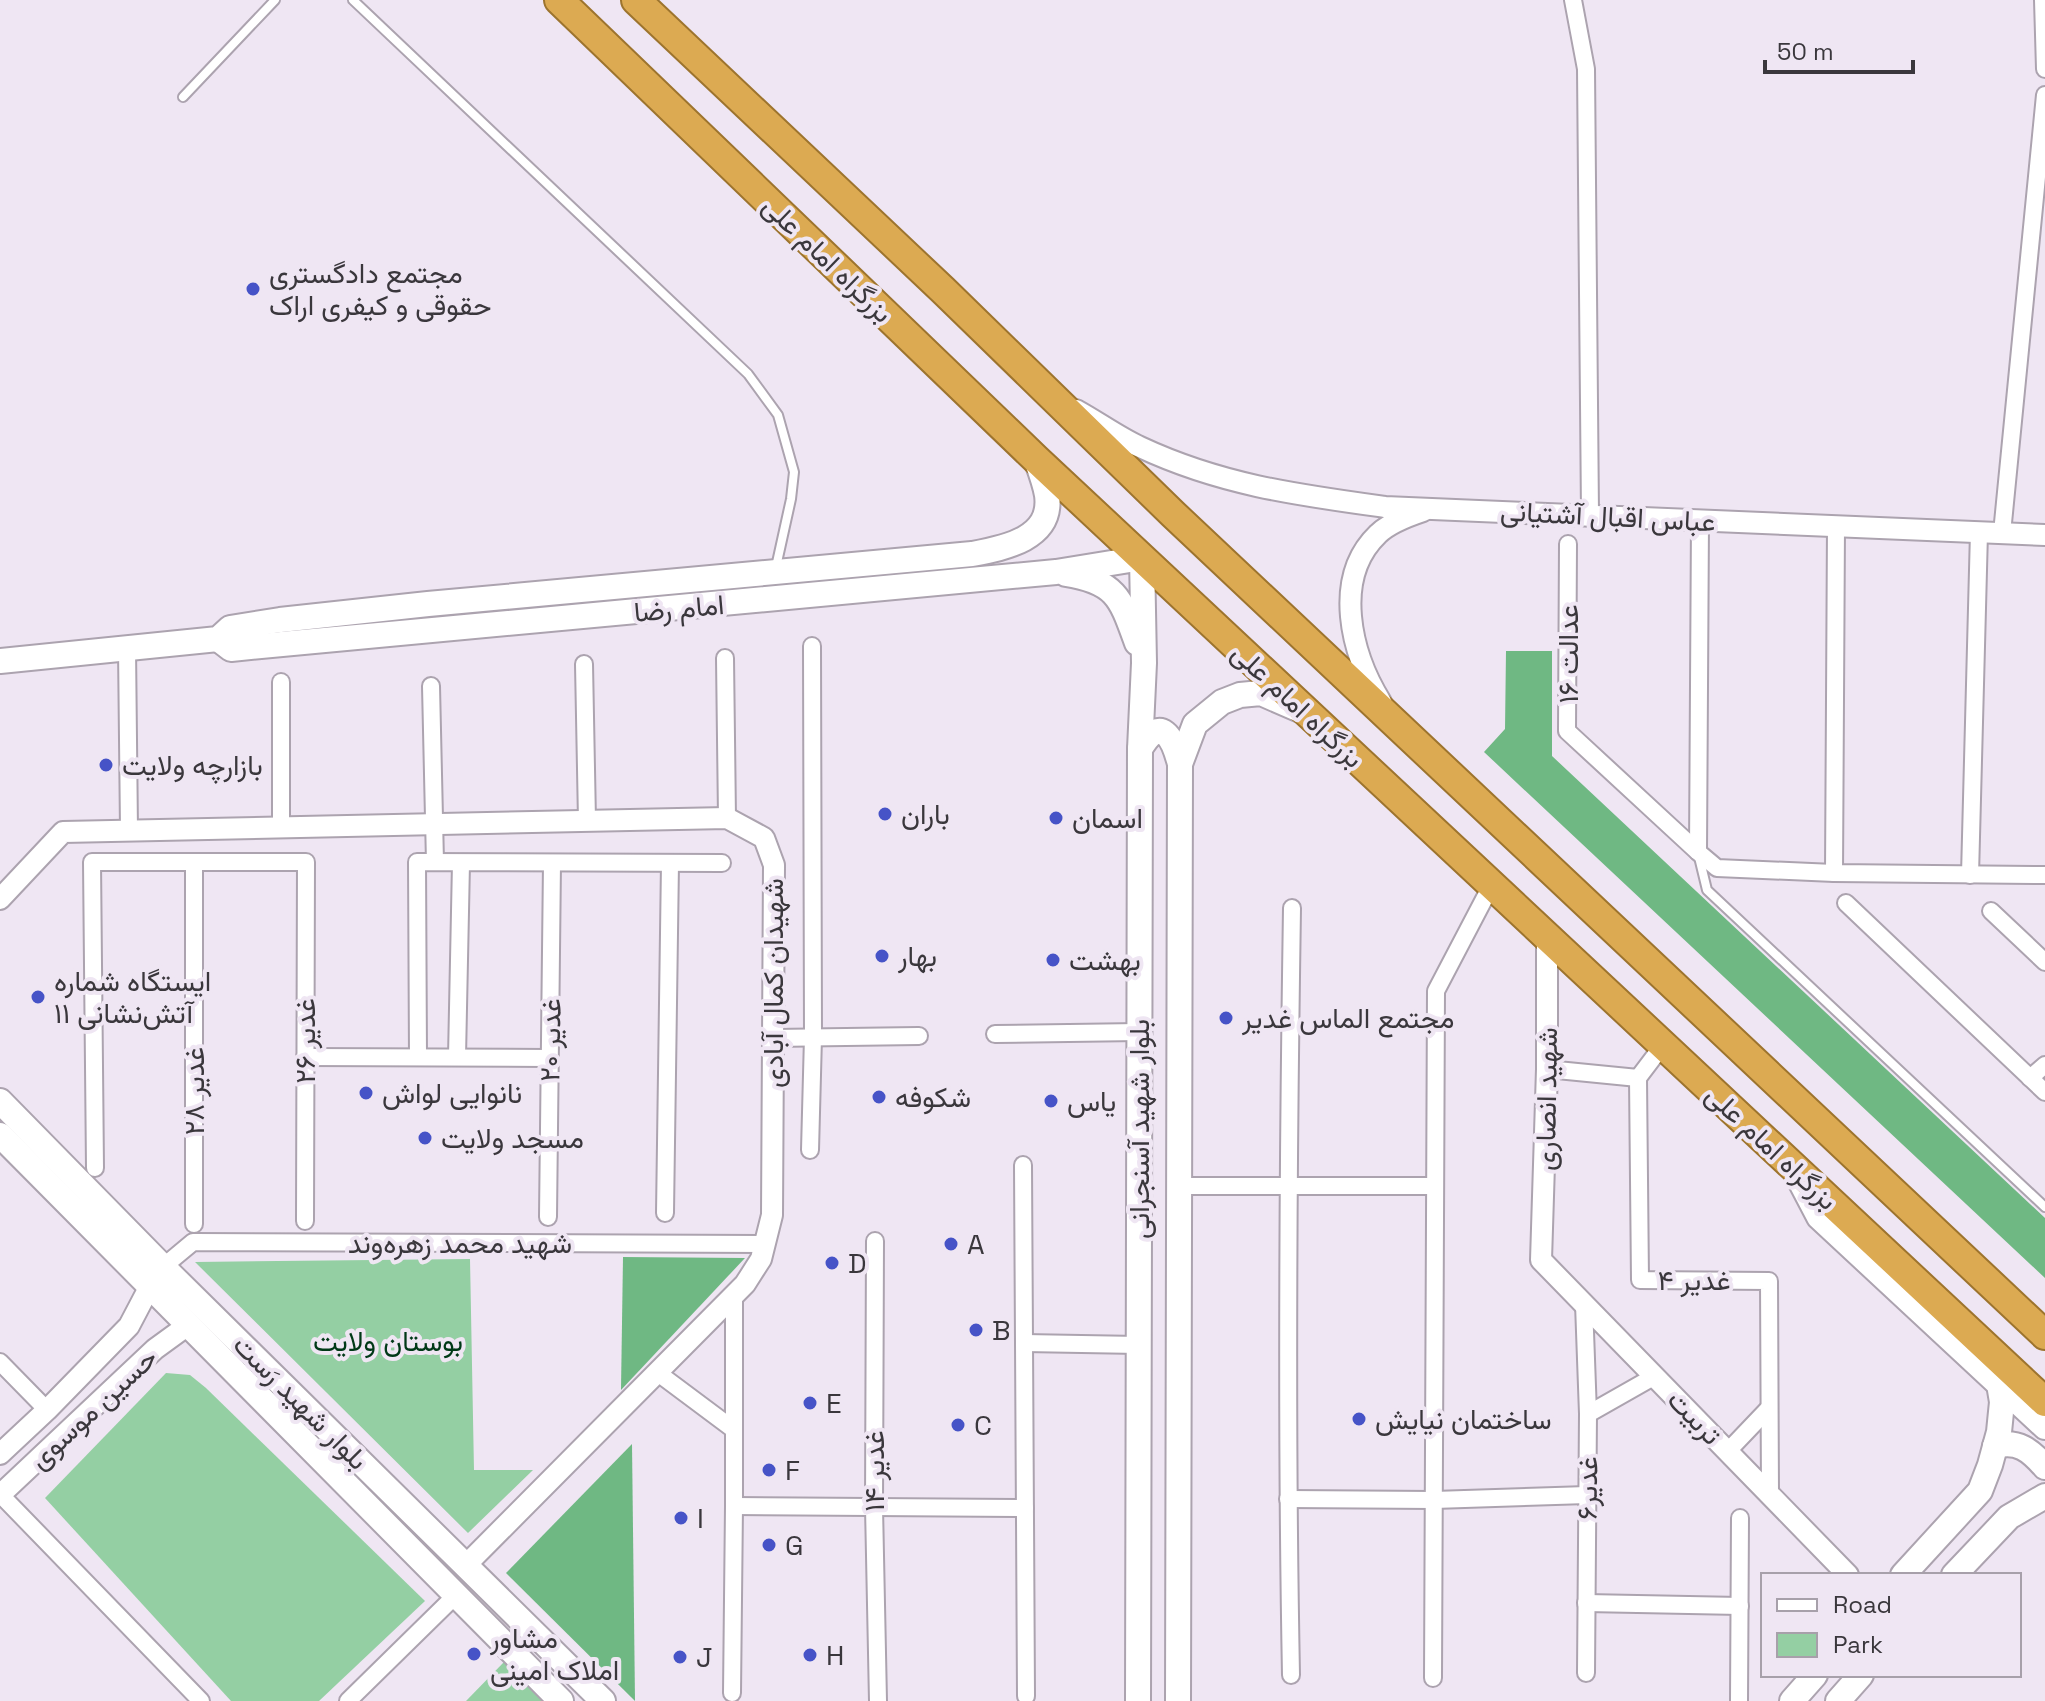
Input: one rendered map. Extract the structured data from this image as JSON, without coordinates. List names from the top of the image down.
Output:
{
  "streets": {
    "highway": ["بزرگراه امام علی"],
    "main road": ["امام رضا", "بلوار شهید آسنجرانی", "بلوار شهید رَست"],
    "street": [
      "عباس اقبال آشتیانی",
      "عدالت ۱۶",
      "شهیدان کمال آبادی",
      "غدیر ۲۰",
      "غدیر ۲۶",
      "غدیر ۲۸",
      "شهید انصاری",
      "شهید محمد زهره‌وند",
      "غدیر ۴",
      "حسین موسوی",
      "تربیت",
      "غدیر ۱۴",
      "غدیر۶"
    ]
  },
  "crossings": [
    ["بزرگراه امام علی", "عباس اقبال آشتیانی"],
    ["بزرگراه امام علی", "امام رضا"],
    ["بزرگراه امام علی", "شهید انصاری"],
    ["بزرگراه امام علی", "بلوار شهید آسنجرانی"],
    ["امام رضا", "بلوار شهید آسنجرانی"],
    ["شهیدان کمال آبادی", "شهید محمد زهره‌وند"],
    ["شهیدان کمال آبادی", "بلوار شهید رَست"],
    ["غدیر ۲۶", "غدیر ۲۸"],
    ["شهید انصاری", "تربیت"],
    ["شهید محمد زهره‌وند", "بلوار شهید رَست"],
    ["شهید محمد زهره‌وند", "حسین موسوی"],
    ["غدیر ۴", "تربیت"],
    ["بلوار شهید رَست", "حسین موسوی"],
    ["تربیت", "غدیر۶"]
  ],
  "parks": ["بوستان ولایت"],
  "places": [
    "مجتمع دادگستری حقوقی و کیفری اراک",
    "بازارچه ولایت",
    "باران",
    "اسمان",
    "بهار",
    "بهشت",
    "ایستگاه شماره ۱۱ آتش‌نشانی",
    "مجتمع الماس غدیر",
    "نانوایی لواش",
    "شکوفه",
    "یاس",
    "مسجد ولایت",
    "A",
    "D",
    "B",
    "E",
    "ساختمان نیایش",
    "C",
    "F",
    "I",
    "G",
    "مشاور املاک امینی",
    "H",
    "J"
  ],
  "legend": ["Road", "Park"],
  "scale_bar": "50 m"
}
